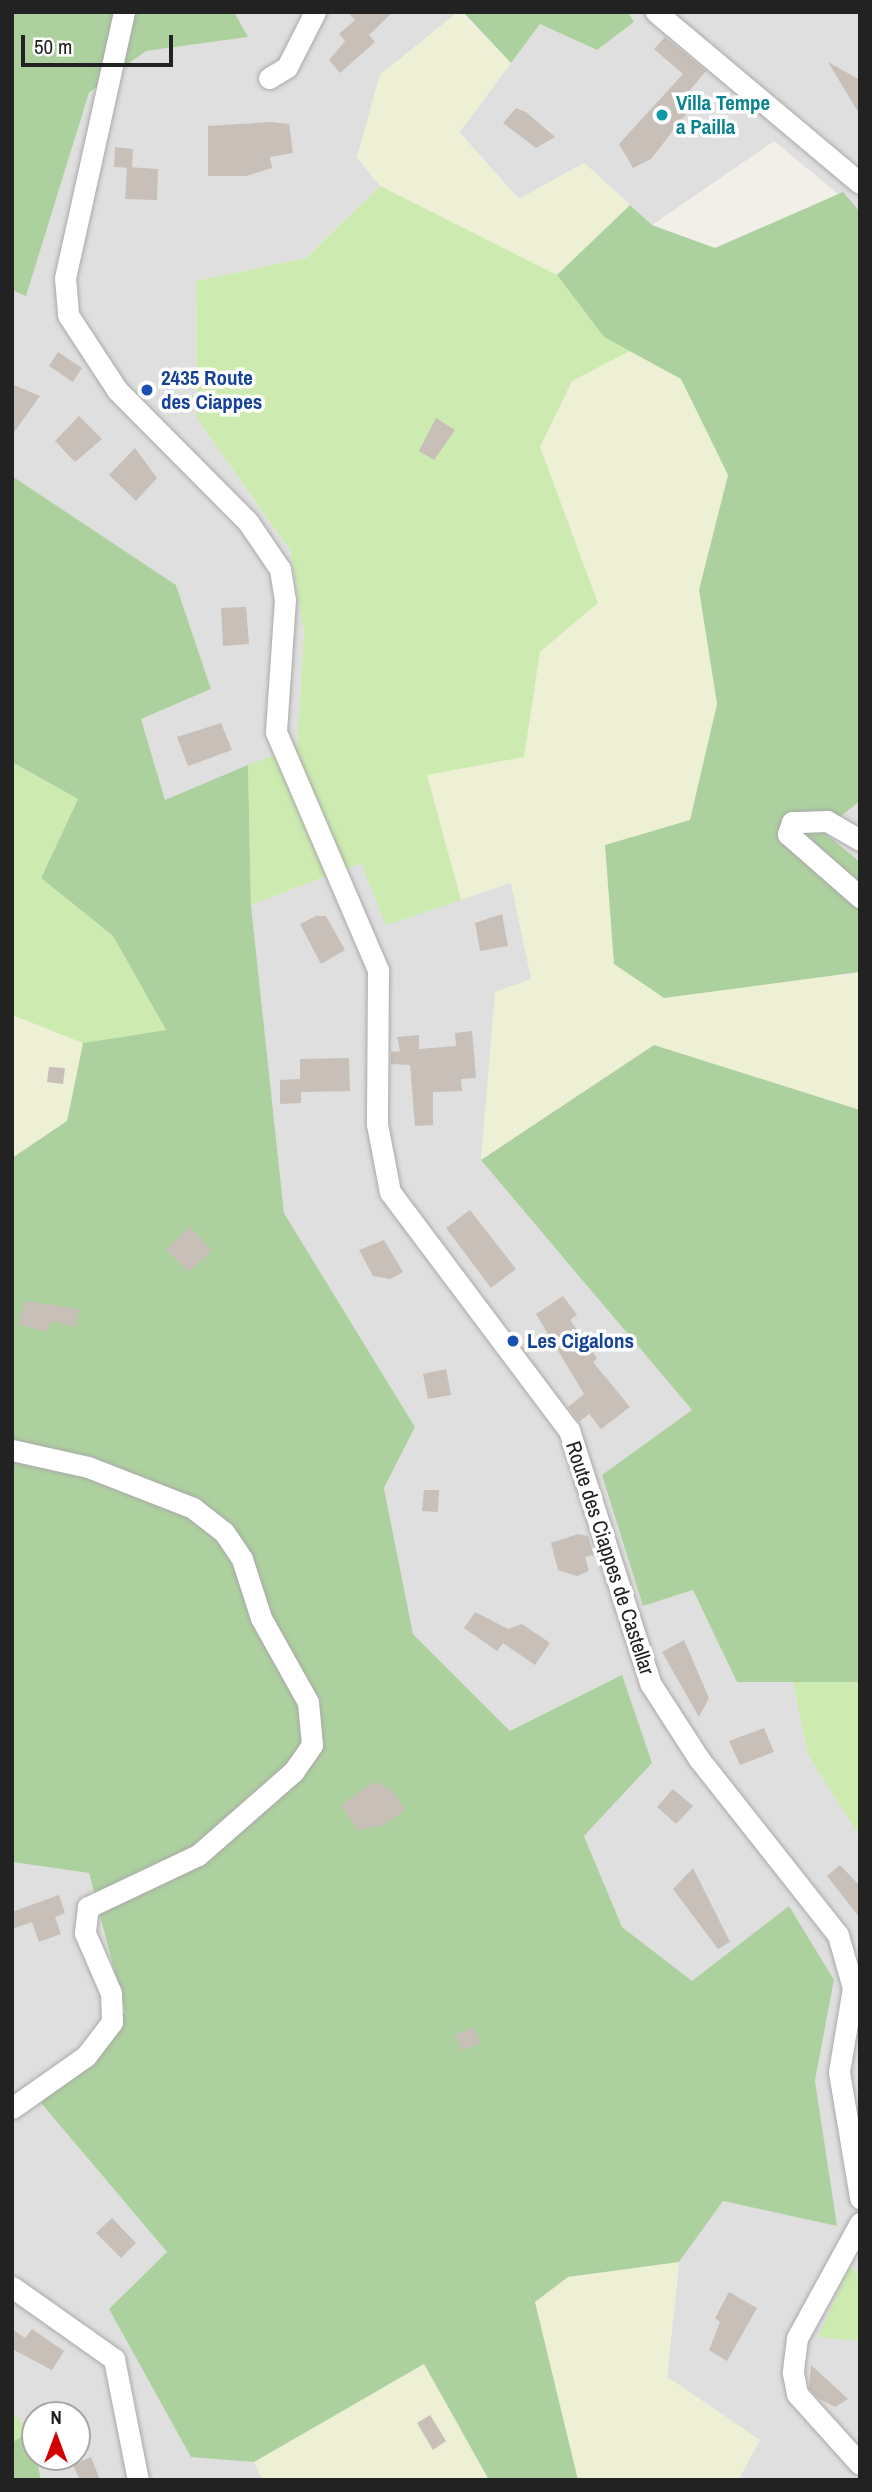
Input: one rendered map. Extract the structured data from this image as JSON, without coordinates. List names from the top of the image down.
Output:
{
  "streets": {
    "street": ["Route des Ciappes de Castellar"]
  },
  "places": ["Villa Tempe a Pailla", "2435 Route des Ciappes", "Les Cigalons"],
  "scale_bar": "50 m",
  "north": "top"
}
